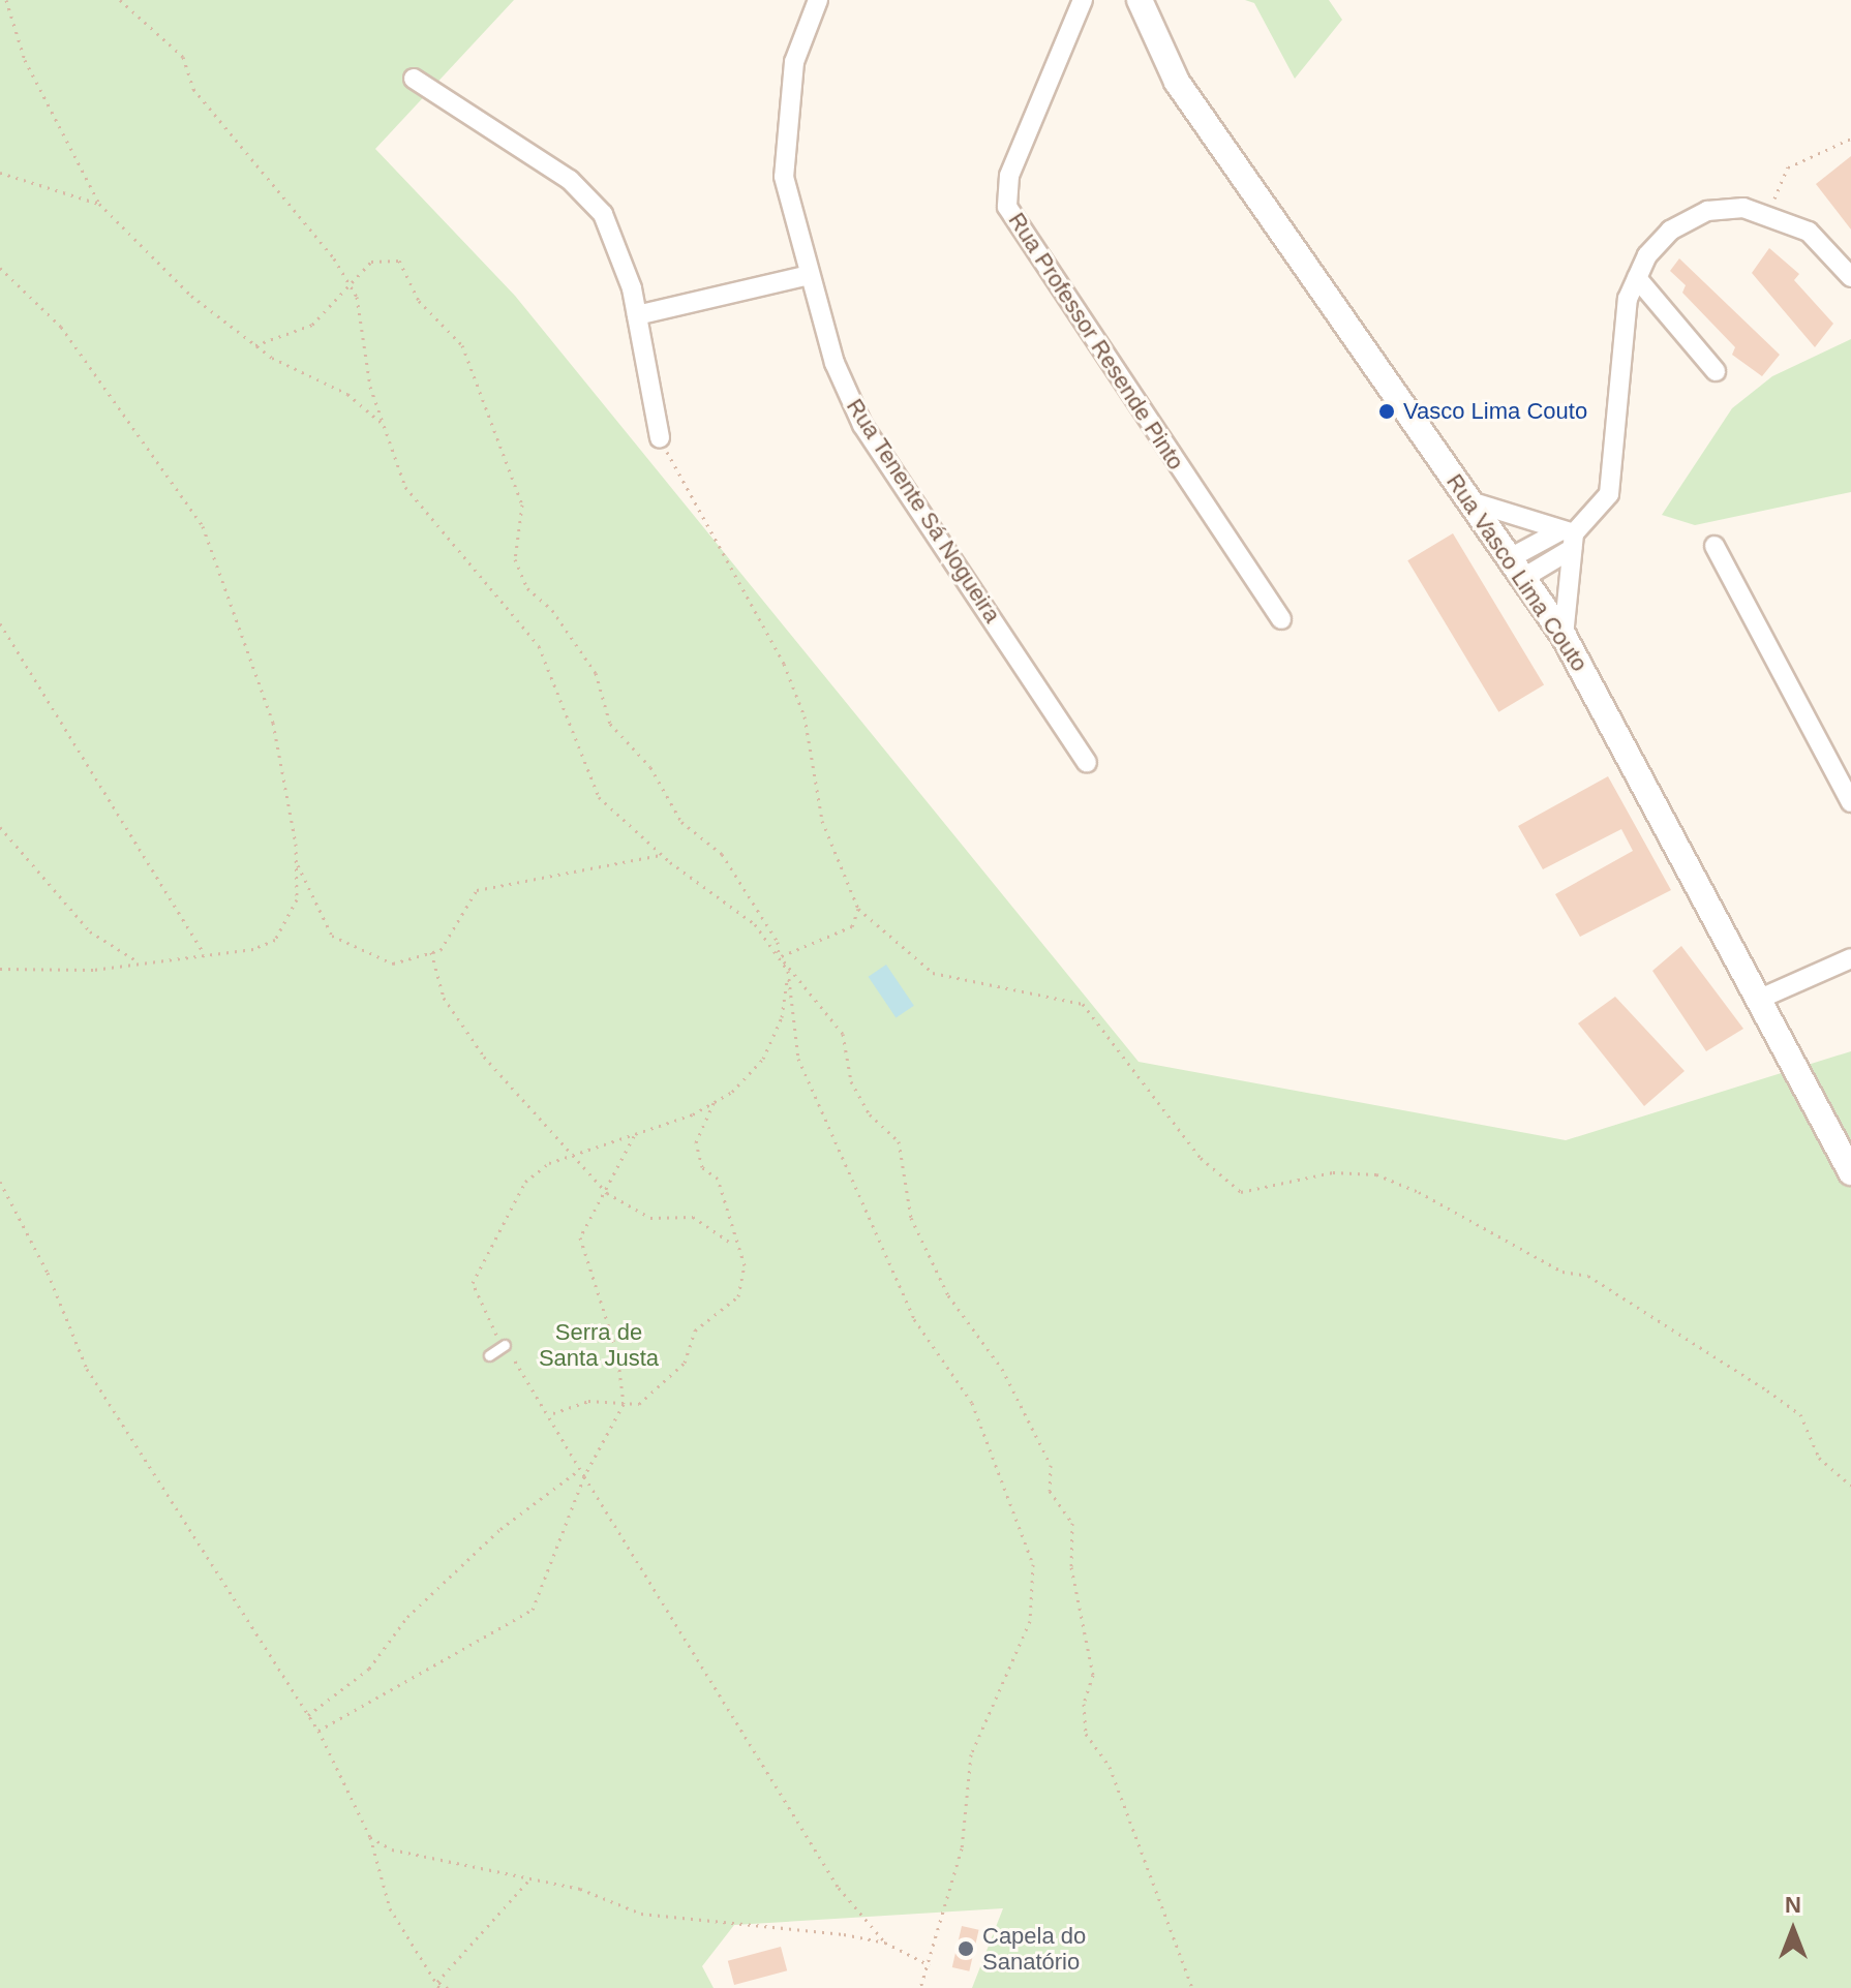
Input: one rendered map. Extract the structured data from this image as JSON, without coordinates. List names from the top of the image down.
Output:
{
  "streets": {
    "street": ["Rua Professor Resende Pinto", "Rua Tenente Sá Nogueira", "Rua Vasco Lima Couto"]
  },
  "parks": ["Serra de Santa Justa"],
  "places": ["Vasco Lima Couto", "Capela do Sanatório"],
  "north": "top"
}
